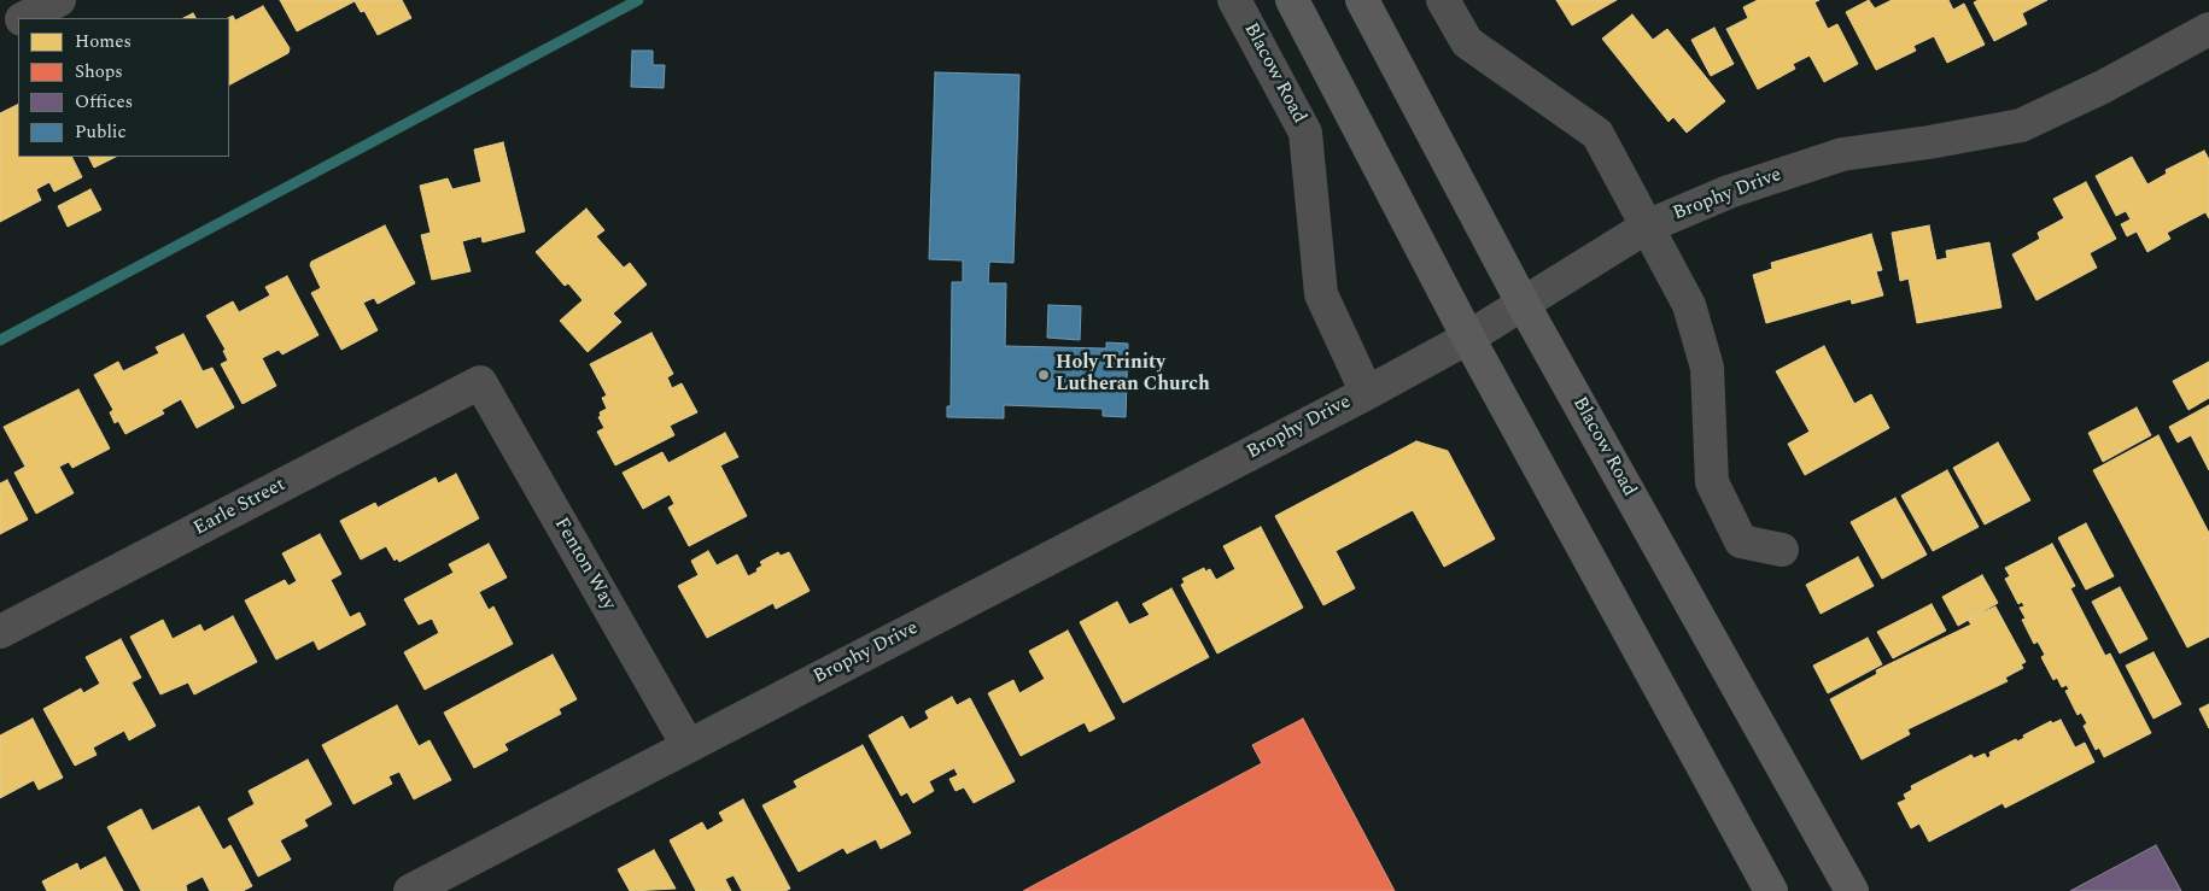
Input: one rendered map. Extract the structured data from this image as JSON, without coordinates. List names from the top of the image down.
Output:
{
  "streets": {
    "main road": ["Blacow Road"],
    "street": ["Brophy Drive", "Earle Street", "Fenton Way"]
  },
  "crossings": [
    ["Blacow Road", "Brophy Drive"],
    ["Brophy Drive", "Fenton Way"],
    ["Earle Street", "Fenton Way"]
  ],
  "places": ["Holy Trinity Lutheran Church"],
  "legend": [
    "Homes",
    "Shops",
    "Offices",
    "Public"
  ]
}
